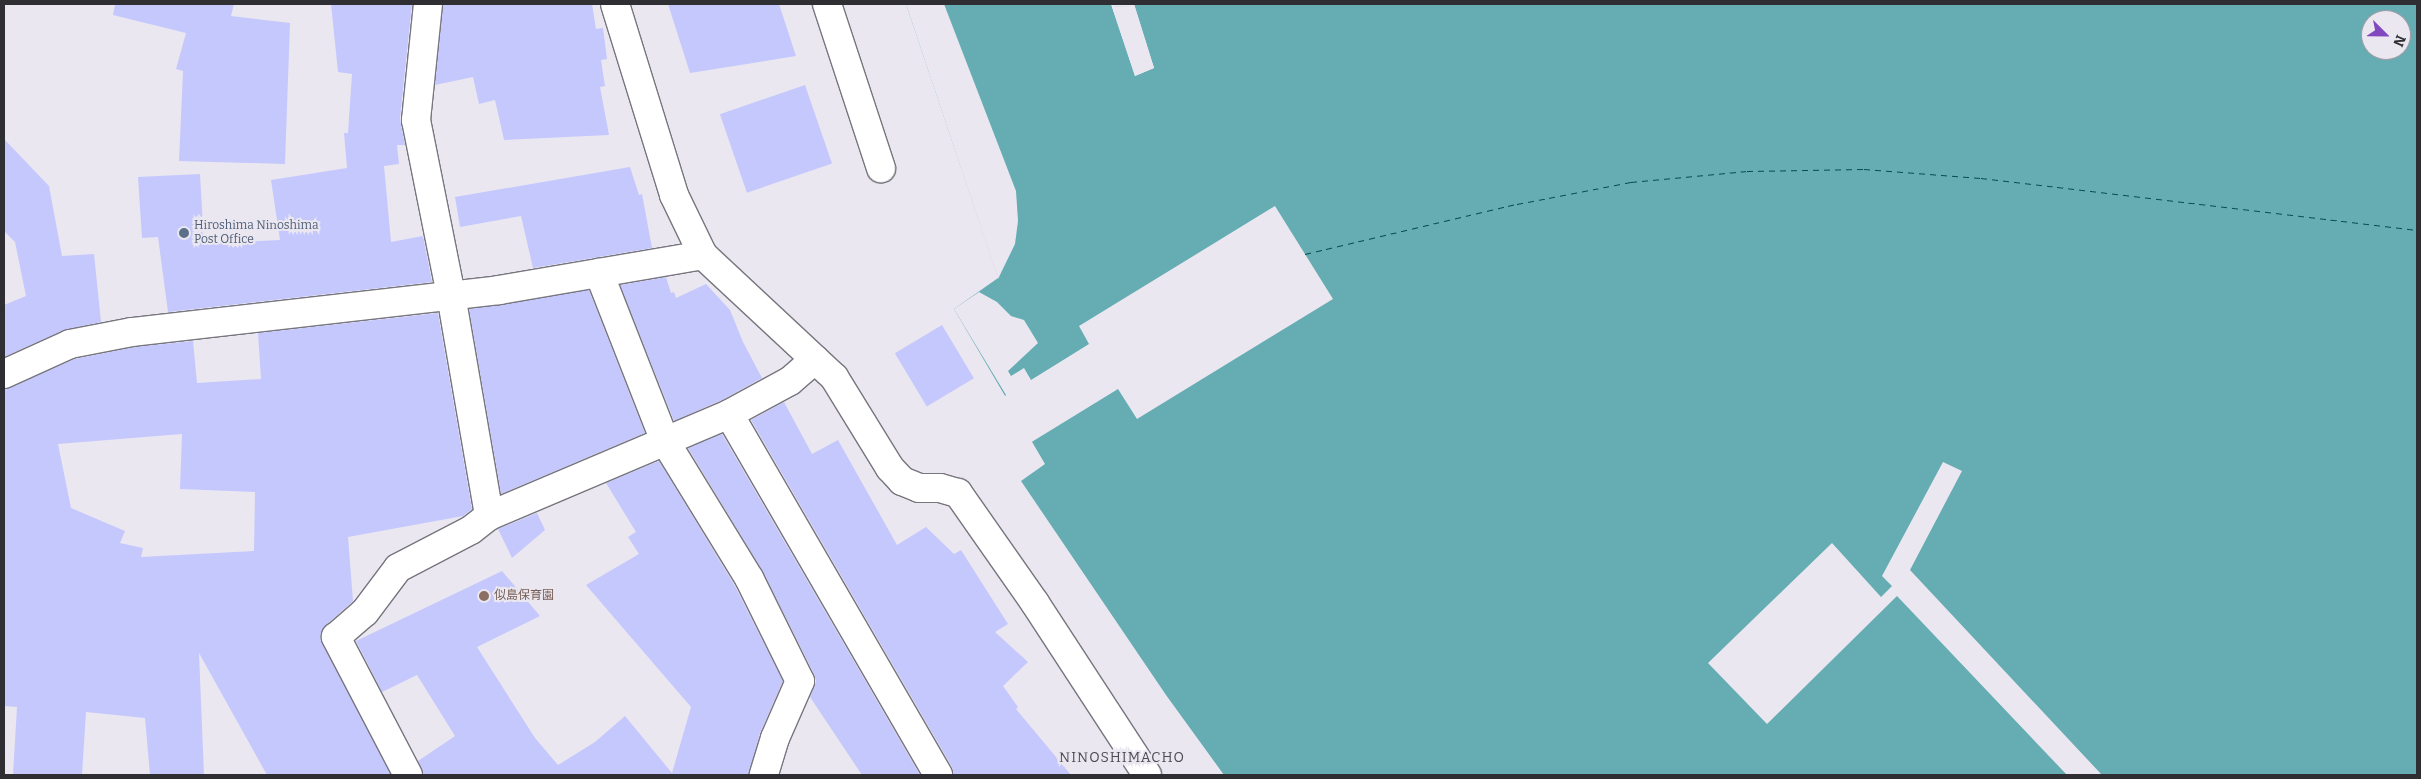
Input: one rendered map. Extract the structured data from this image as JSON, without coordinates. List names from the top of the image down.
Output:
{
  "districts": ["NINOSHIMACHO"],
  "places": ["Hiroshima Ninoshima Post Office", "似島保育園"],
  "north": "bottom right"
}
